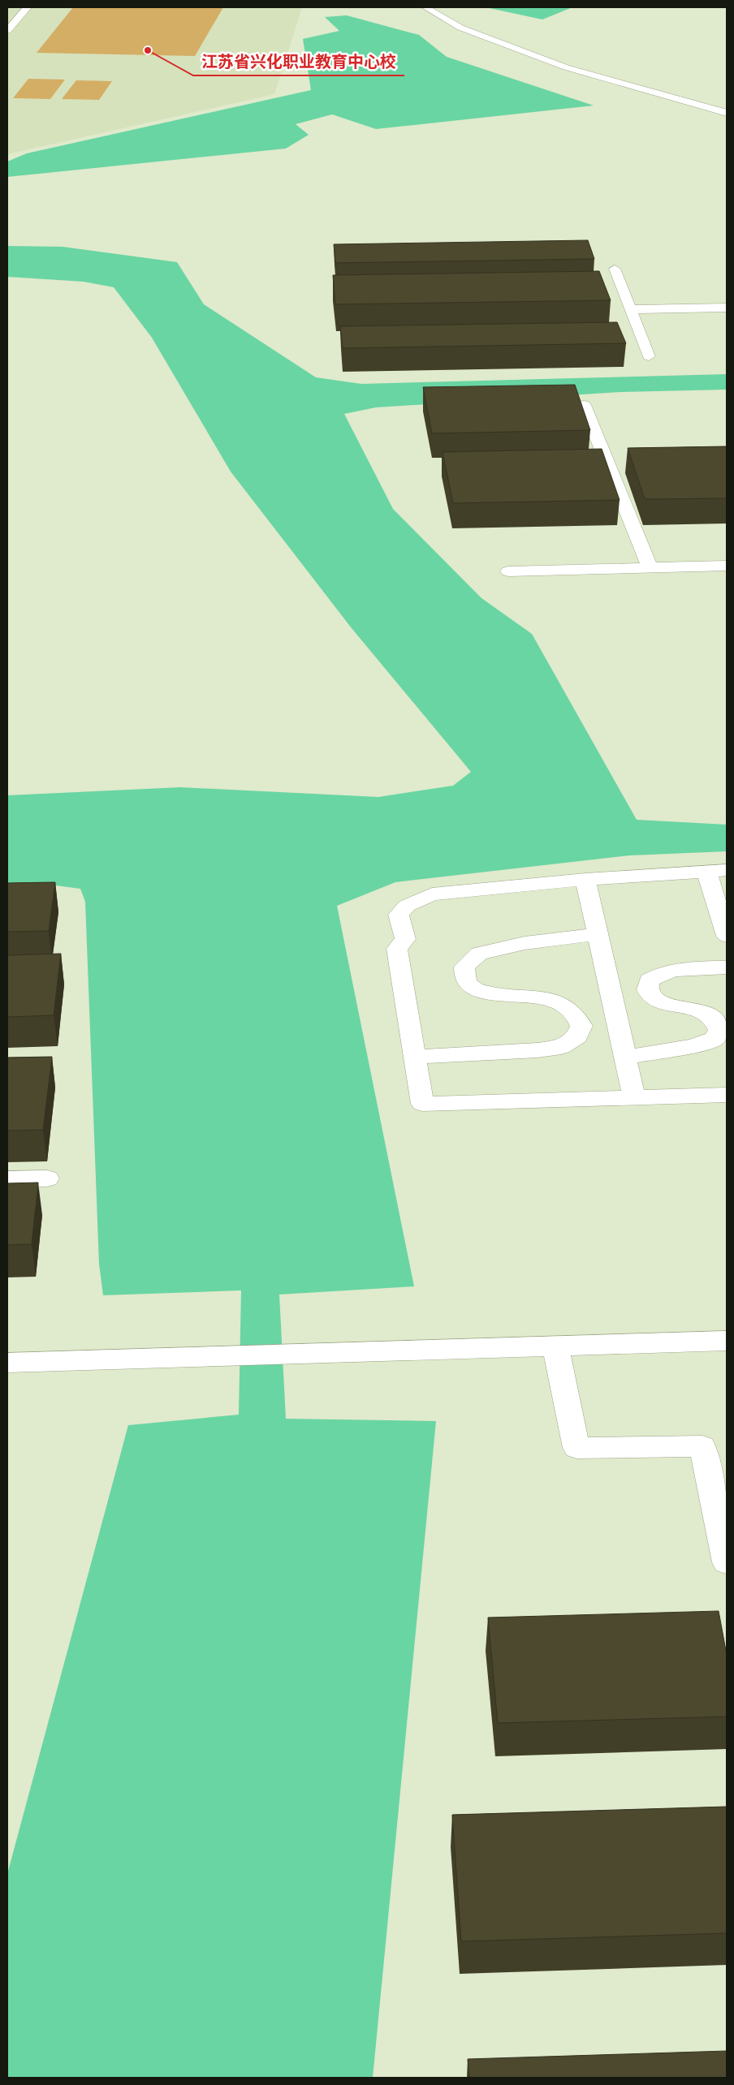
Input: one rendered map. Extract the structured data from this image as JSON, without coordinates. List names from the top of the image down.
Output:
{
  "places": ["江苏省兴化职业教育中心校"]
}
